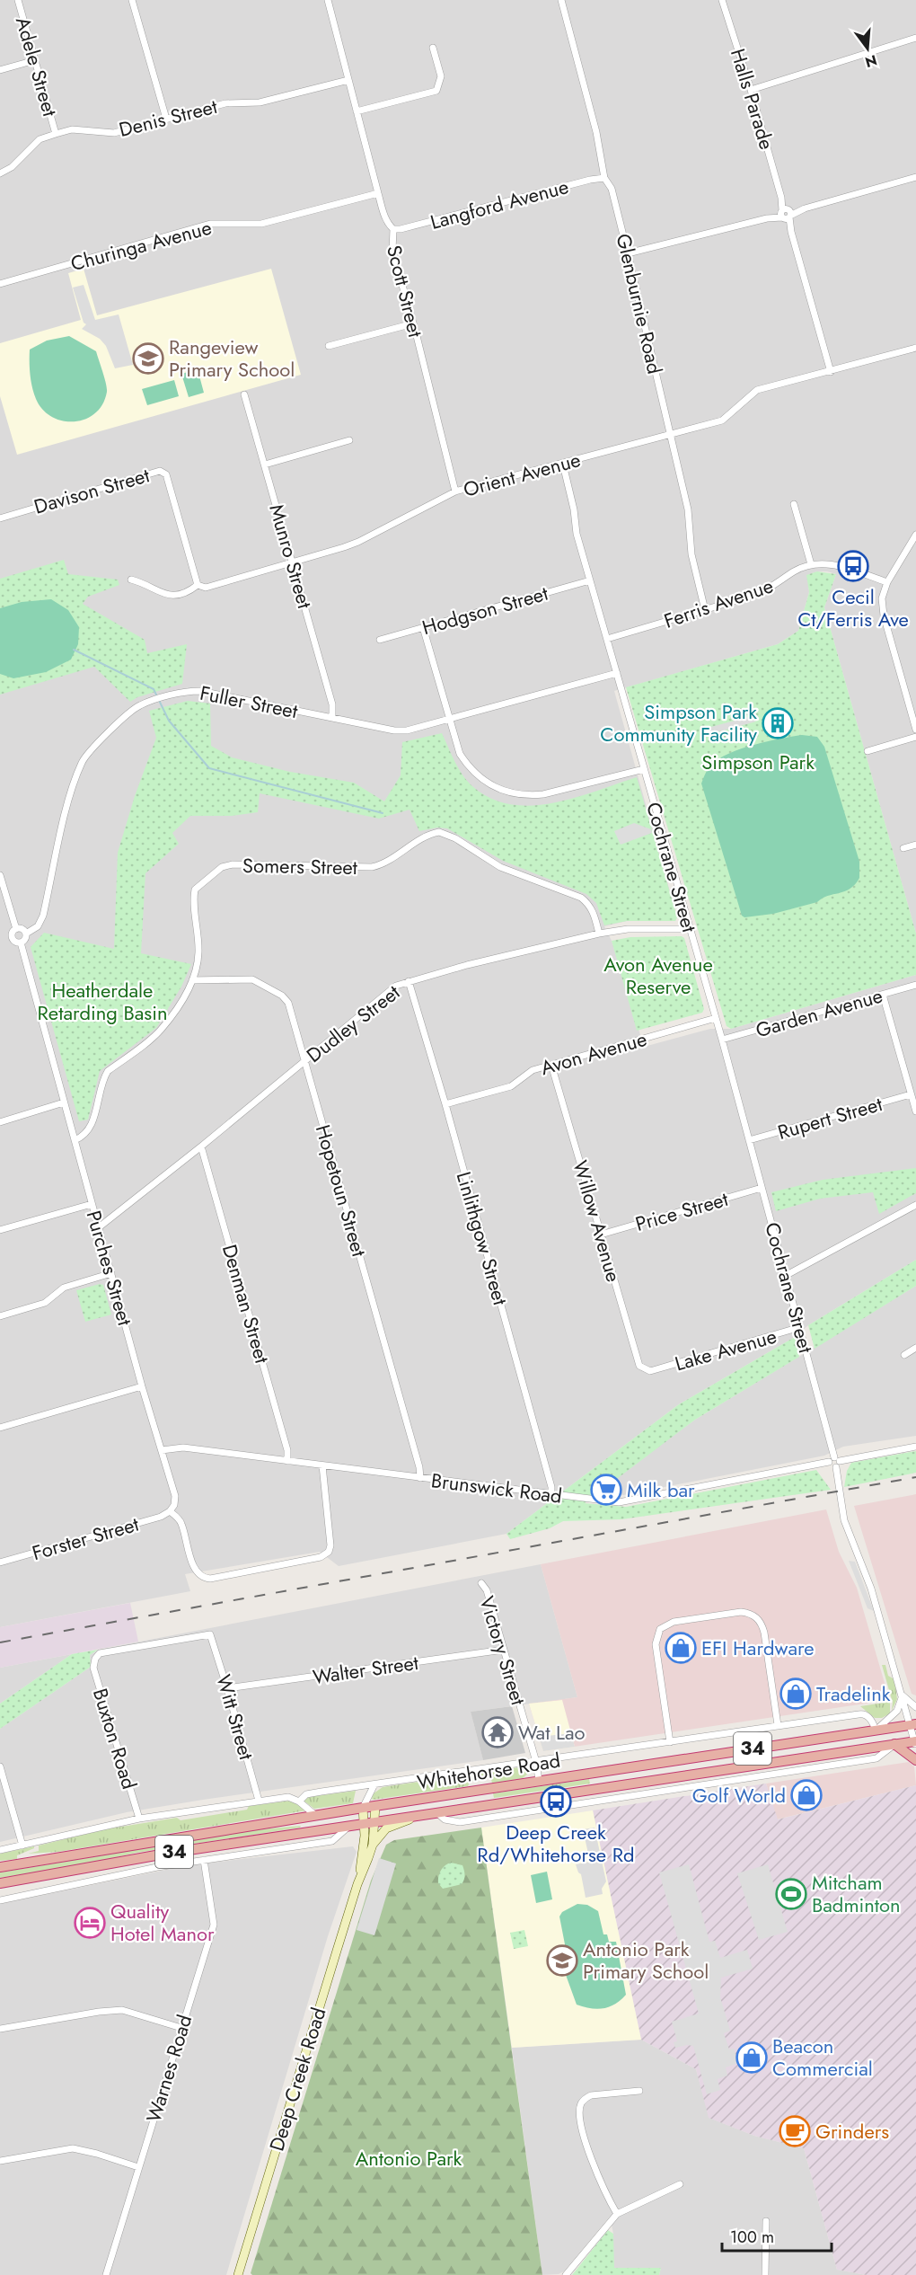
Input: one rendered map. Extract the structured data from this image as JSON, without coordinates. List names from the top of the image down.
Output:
{
  "streets": {
    "highway": ["34", "Whitehorse Road"],
    "main road": ["Deep Creek Road"],
    "street": [
      "Adele Street",
      "Halls Parade",
      "Denis Street",
      "Langford Avenue",
      "Churinga Avenue",
      "Scott Street",
      "Glenburnie Road",
      "Orient Avenue",
      "Davison Street",
      "Munro Street",
      "Ferris Avenue",
      "Hodgson Street",
      "Fuller Street",
      "Somers Street",
      "Cochrane Street",
      "Garden Avenue",
      "Dudley Street",
      "Avon Avenue",
      "Rupert Street",
      "Hopetoun Street",
      "Price Street",
      "Willow Avenue",
      "Linlithgow Street",
      "Purches Street",
      "Denman Street",
      "Lake Avenue",
      "Brunswick Road",
      "Forster Street",
      "Victory Street",
      "Walter Street",
      "Witt Street",
      "Buxton Road",
      "Warnes Road"
    ]
  },
  "crossings": [
    ["Adele Street", "Denis Street"],
    ["Halls Parade", "Orient Avenue"],
    ["Denis Street", "Scott Street"],
    ["Langford Avenue", "Scott Street"],
    ["Langford Avenue", "Glenburnie Road"],
    ["Churinga Avenue", "Scott Street"],
    ["Scott Street", "Orient Avenue"],
    ["Glenburnie Road", "Orient Avenue"],
    ["Glenburnie Road", "Ferris Avenue"],
    ["Orient Avenue", "Davison Street"],
    ["Orient Avenue", "Munro Street"],
    ["Orient Avenue", "Cochrane Street"],
    ["Munro Street", "Fuller Street"],
    ["Ferris Avenue", "Cochrane Street"],
    ["Hodgson Street", "Cochrane Street"],
    ["Fuller Street", "Cochrane Street"],
    ["Fuller Street", "Purches Street"],
    ["Somers Street", "Dudley Street"],
    ["Somers Street", "Hopetoun Street"],
    ["Somers Street", "Purches Street"],
    ["Cochrane Street", "Garden Avenue"],
    ["Cochrane Street", "Dudley Street"],
    ["Cochrane Street", "Avon Avenue"],
    ["Cochrane Street", "Rupert Street"],
    ["Cochrane Street", "Price Street"],
    ["Cochrane Street", "Lake Avenue"],
    ["Cochrane Street", "Brunswick Road"],
    ["Cochrane Street", "Whitehorse Road"],
    ["Dudley Street", "Hopetoun Street"],
    ["Dudley Street", "Linlithgow Street"],
    ["Dudley Street", "Purches Street"],
    ["Dudley Street", "Denman Street"],
    ["Avon Avenue", "Willow Avenue"],
    ["Avon Avenue", "Linlithgow Street"],
    ["Hopetoun Street", "Brunswick Road"],
    ["Price Street", "Willow Avenue"],
    ["Willow Avenue", "Lake Avenue"],
    ["Linlithgow Street", "Brunswick Road"],
    ["Purches Street", "Brunswick Road"],
    ["Purches Street", "Forster Street"],
    ["Denman Street", "Brunswick Road"],
    ["Victory Street", "Walter Street"],
    ["Victory Street", "Whitehorse Road"],
    ["Walter Street", "Witt Street"],
    ["Witt Street", "Buxton Road"],
    ["Witt Street", "Whitehorse Road"],
    ["Buxton Road", "Whitehorse Road"],
    ["Whitehorse Road", "Warnes Road"],
    ["Whitehorse Road", "Deep Creek Road"]
  ],
  "parks": [
    "Simpson Park",
    "Avon Avenue Reserve",
    "Heatherdale Retarding Basin",
    "Antonio Park"
  ],
  "places": {
    "school or university": ["Rangeview Primary School", "Antonio Park Primary School"],
    "bus stop": ["Cecil Ct/Ferris Ave", "Deep Creek Rd/Whitehorse Rd"],
    "building": ["Simpson Park Community Facility"],
    "supermarket": ["Milk bar"],
    "shop": [
      "EFI Hardware",
      "Tradelink",
      "Golf World",
      "Beacon Commercial"
    ],
    "temple": ["Wat Lao"],
    "sports": ["Mitcham Badminton"],
    "hotel": ["Quality Hotel Manor"],
    "cafe": ["Grinders"]
  },
  "scale_bar": "100 m",
  "north": "bottom"
}
